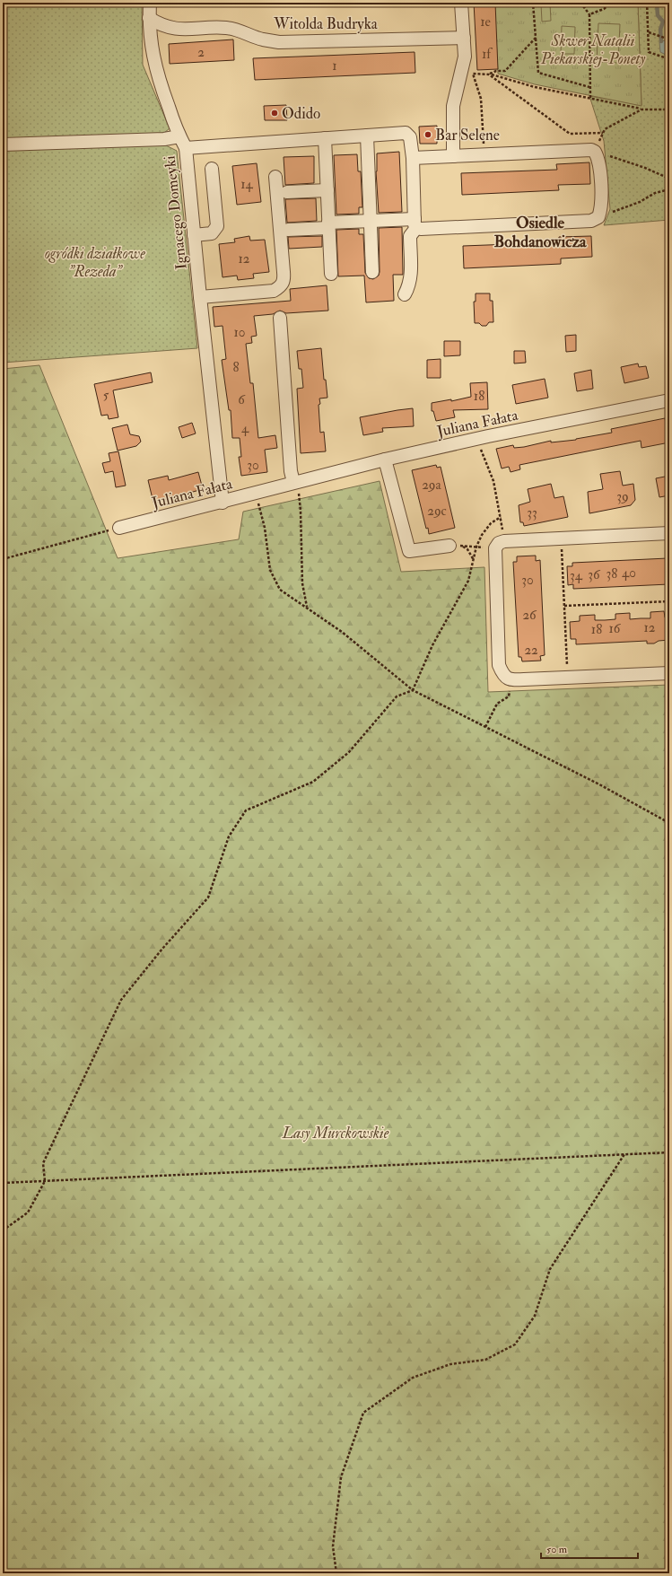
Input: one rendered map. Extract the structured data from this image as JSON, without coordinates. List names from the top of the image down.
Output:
{
  "streets": {
    "street": ["Witolda Budryka", "Ignacego Domeyki", "Juliana Fałata"]
  },
  "crossings": [
    ["Witolda Budryka", "Ignacego Domeyki"],
    ["Ignacego Domeyki", "Juliana Fałata"]
  ],
  "districts": ["Osiedle Bohdanowicza"],
  "parks": ["Skwer Natalii Piekarskiej-Ponety", "ogródki działkowe \"Rezeda\"", "Lasy Murckowskie"],
  "places": ["Odido", "Bar Selene"],
  "house_numbers": [
    "1e",
    "2",
    "1f",
    "1",
    "14",
    "12",
    "10",
    "8",
    "5",
    "18",
    "6",
    "4",
    "30",
    "29a",
    "39",
    "29c",
    "33",
    "40",
    "38",
    "36",
    "34",
    "30",
    "26",
    "12",
    "16",
    "18",
    "22"
  ],
  "scale_bar": "50 m"
}
